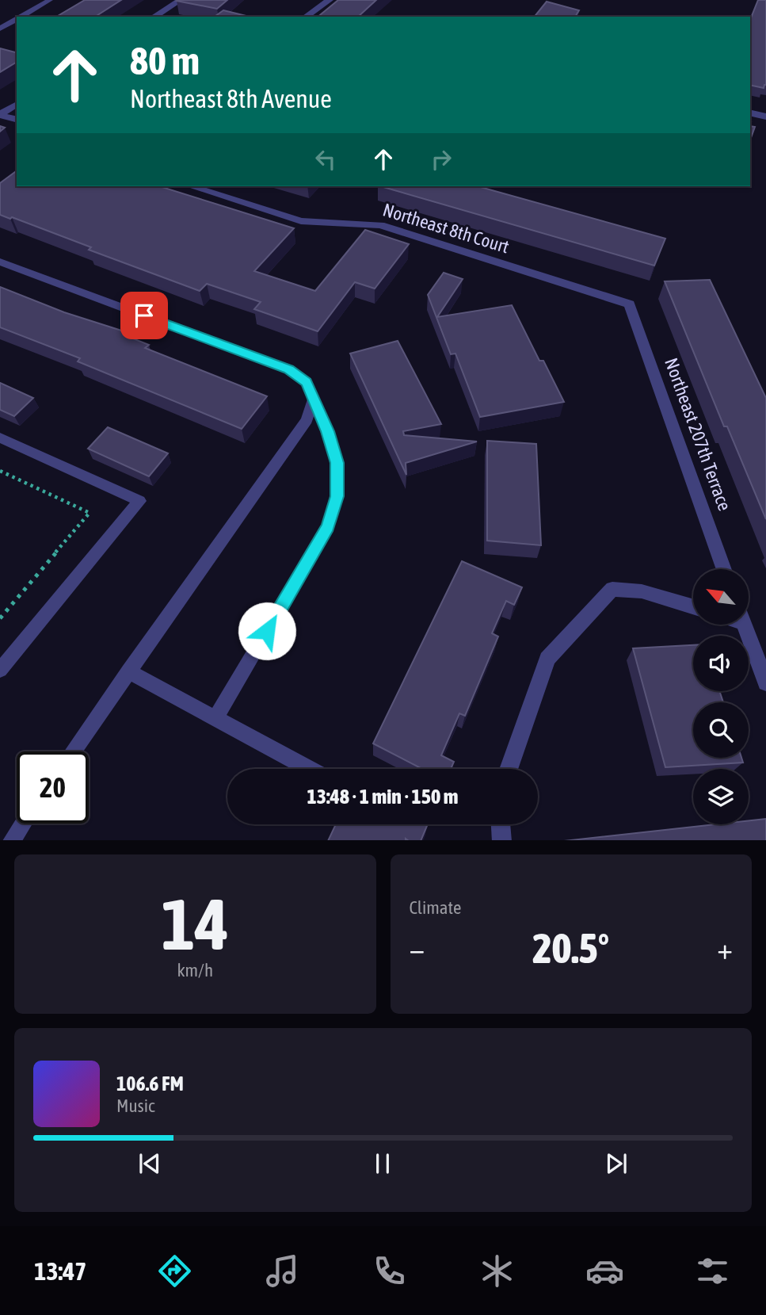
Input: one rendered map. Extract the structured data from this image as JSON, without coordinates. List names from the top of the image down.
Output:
{
  "streets": {
    "street": ["Northeast 8th Court", "Northeast 207th Terrace"]
  },
  "crossings": [
    ["Northeast 8th Court", "Northeast 207th Terrace"]
  ],
  "north": "top left",
  "page": {
    "turn": ["80 m", "Northeast 8th Avenue"],
    "limit": "20",
    "trip": "13:48 · 1 min · 150 m",
    "tile": [
      ["14", "km/h"],
      "Climate"
    ],
    "heat": ["−", "20.5°", "+"],
    "song": ["106.6 FM", "Music"],
    "tabs": "13:47"
  }
}
